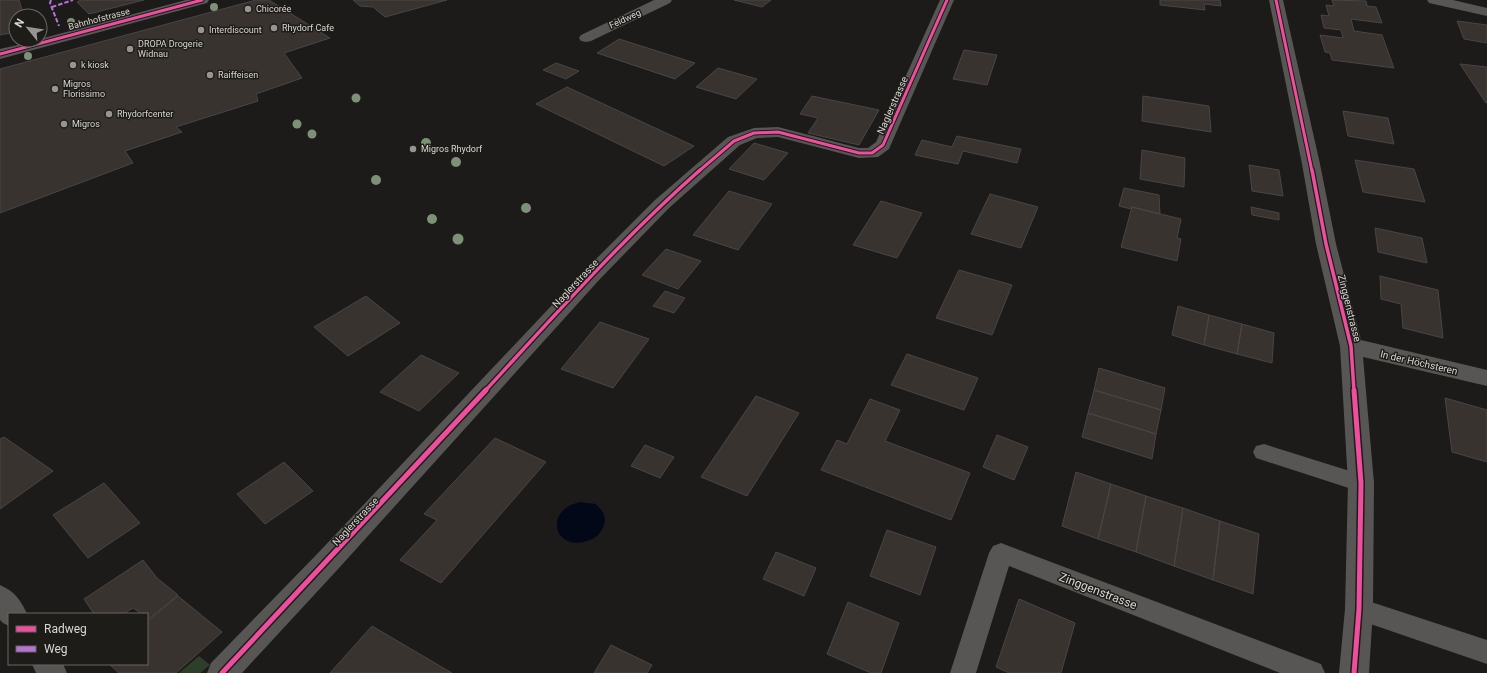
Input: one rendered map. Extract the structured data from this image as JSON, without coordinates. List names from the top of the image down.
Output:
{
  "streets": {
    "main road": ["Bahnhofstrasse"],
    "street": [
      "Feldweg",
      "Naglerstrasse",
      "Zinggenstrasse",
      "In der Höchsteren"
    ]
  },
  "crossings": [
    ["Zinggenstrasse", "In der Höchsteren"]
  ],
  "places": [
    "Chicorée",
    "Rhydorf Cafe",
    "Interdiscount",
    "DROPA Drogerie Widnau",
    "k kiosk",
    "Raiffeisen",
    "Migros Florissimo",
    "Rhydorfcenter",
    "Migros",
    "Migros Rhydorf"
  ],
  "legend": ["Radweg", "Weg"],
  "north": "top left"
}
